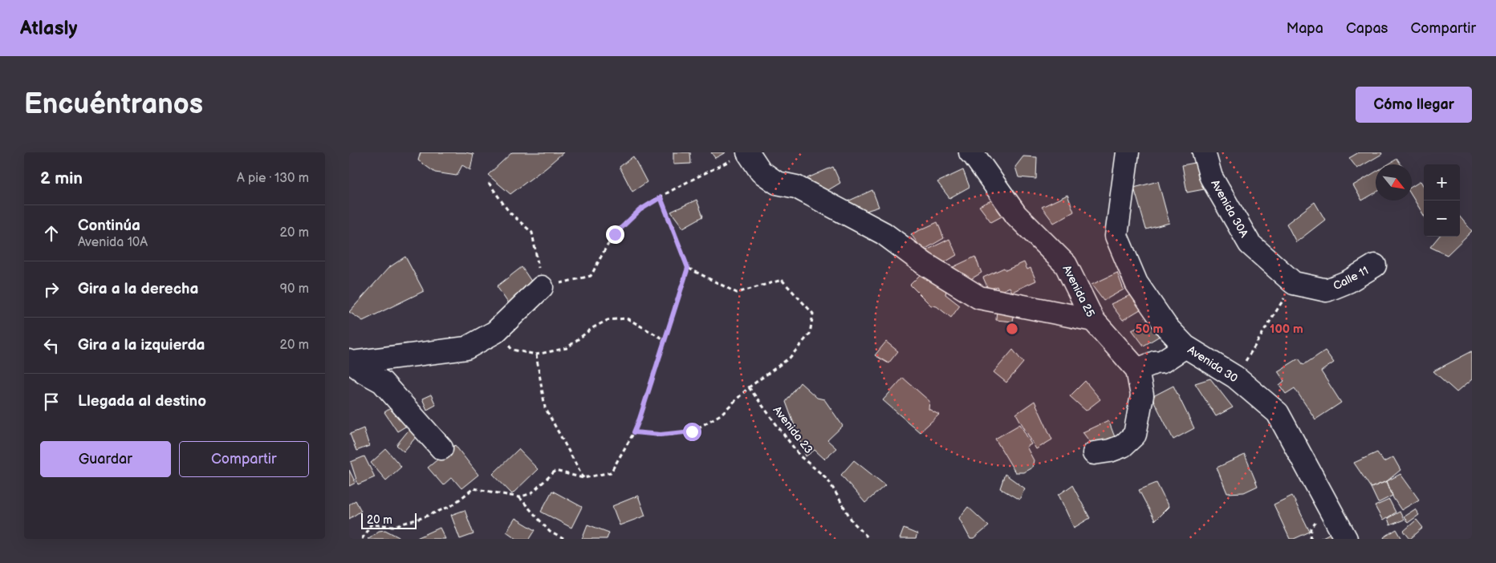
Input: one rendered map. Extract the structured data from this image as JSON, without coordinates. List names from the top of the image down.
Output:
{
  "streets": {
    "street": [
      "Avenida 30A",
      "Calle 11",
      "Avenida 25",
      "Avenida 30"
    ],
    "path": ["Avenida 23"]
  },
  "crossings": [
    ["Avenida 30A", "Calle 11"]
  ],
  "scale_bar": "20 m",
  "north": "bottom right",
  "page": {
    "header": "Atlasly",
    "nav": ["Mapa", "Capas", "Compartir"],
    "buttons": [
      "Cómo llegar",
      ["Guardar", "Compartir"]
    ],
    "title": "Encuéntranos",
    "heading": ["2 min", "A pie · 130 m"],
    "map_buttons": ["+", "−"],
    "list": [
      ["Continúa", "Avenida 10A", "20 m"],
      ["Gira a la derecha", "90 m"],
      ["Gira a la izquierda", "20 m"],
      "Llegada al destino"
    ],
    "scale": "20 m"
  },
  "rings": ["50 m", "100 m"]
}
